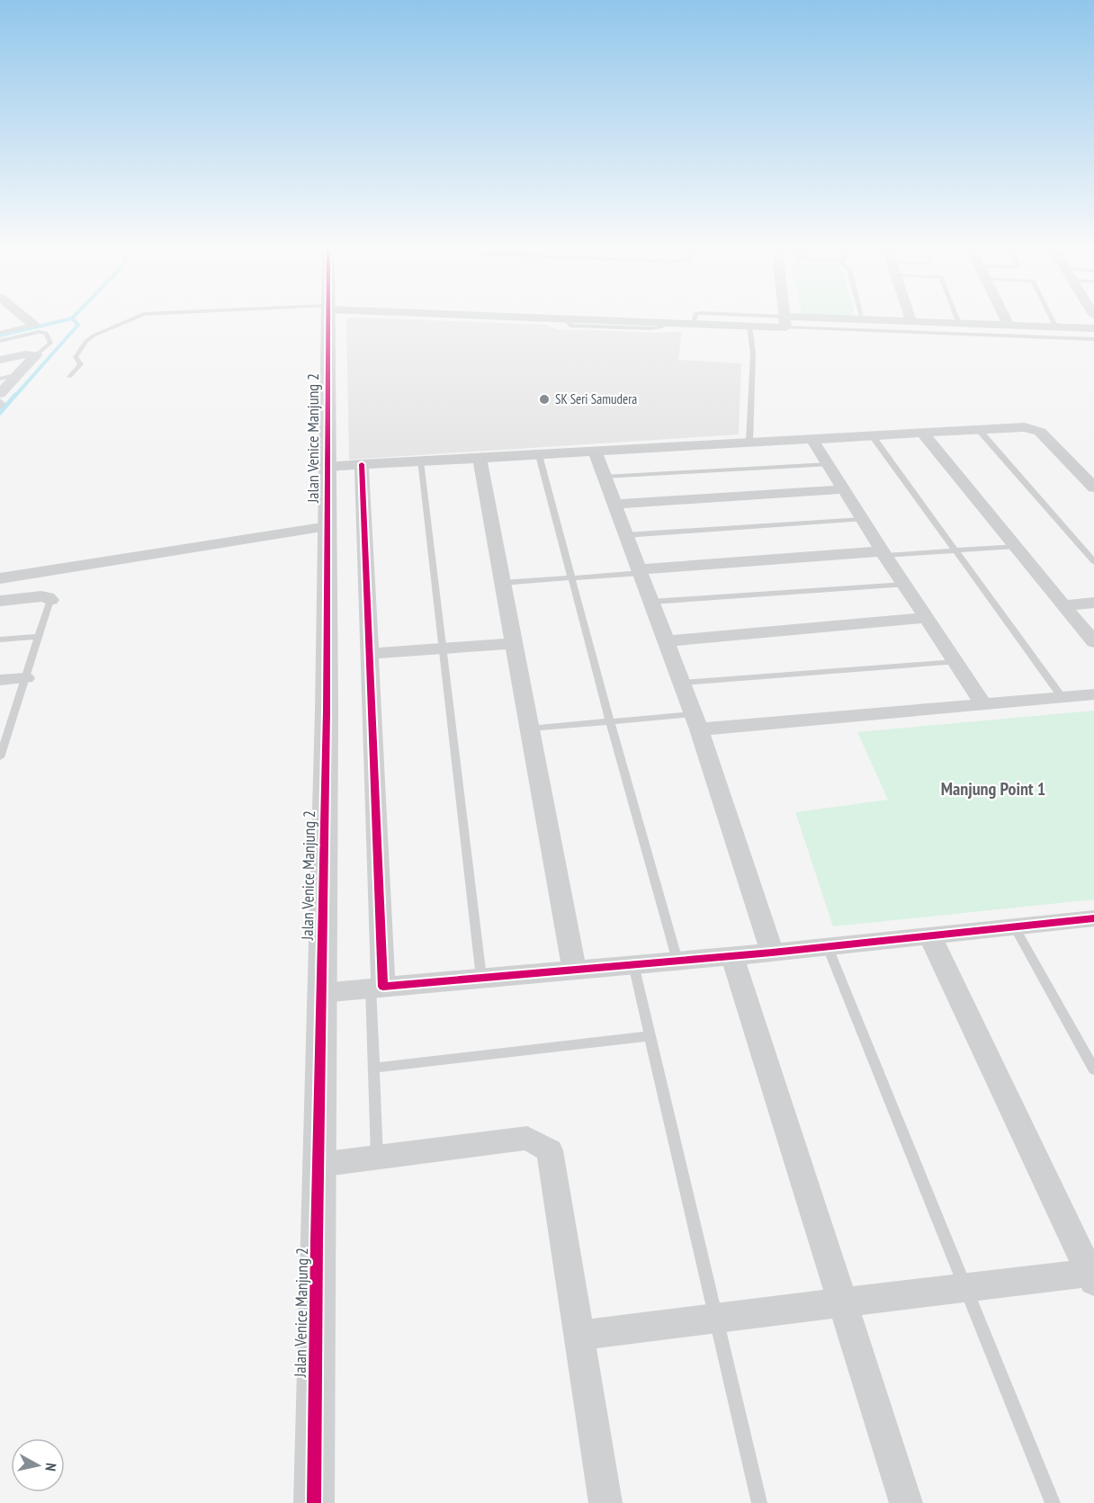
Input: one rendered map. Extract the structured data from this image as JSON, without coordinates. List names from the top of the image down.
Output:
{
  "streets": {
    "street": ["Jalan Venice Manjung 2"]
  },
  "districts": ["Manjung Point 1"],
  "places": ["SK Seri Samudera"],
  "north": "right"
}
